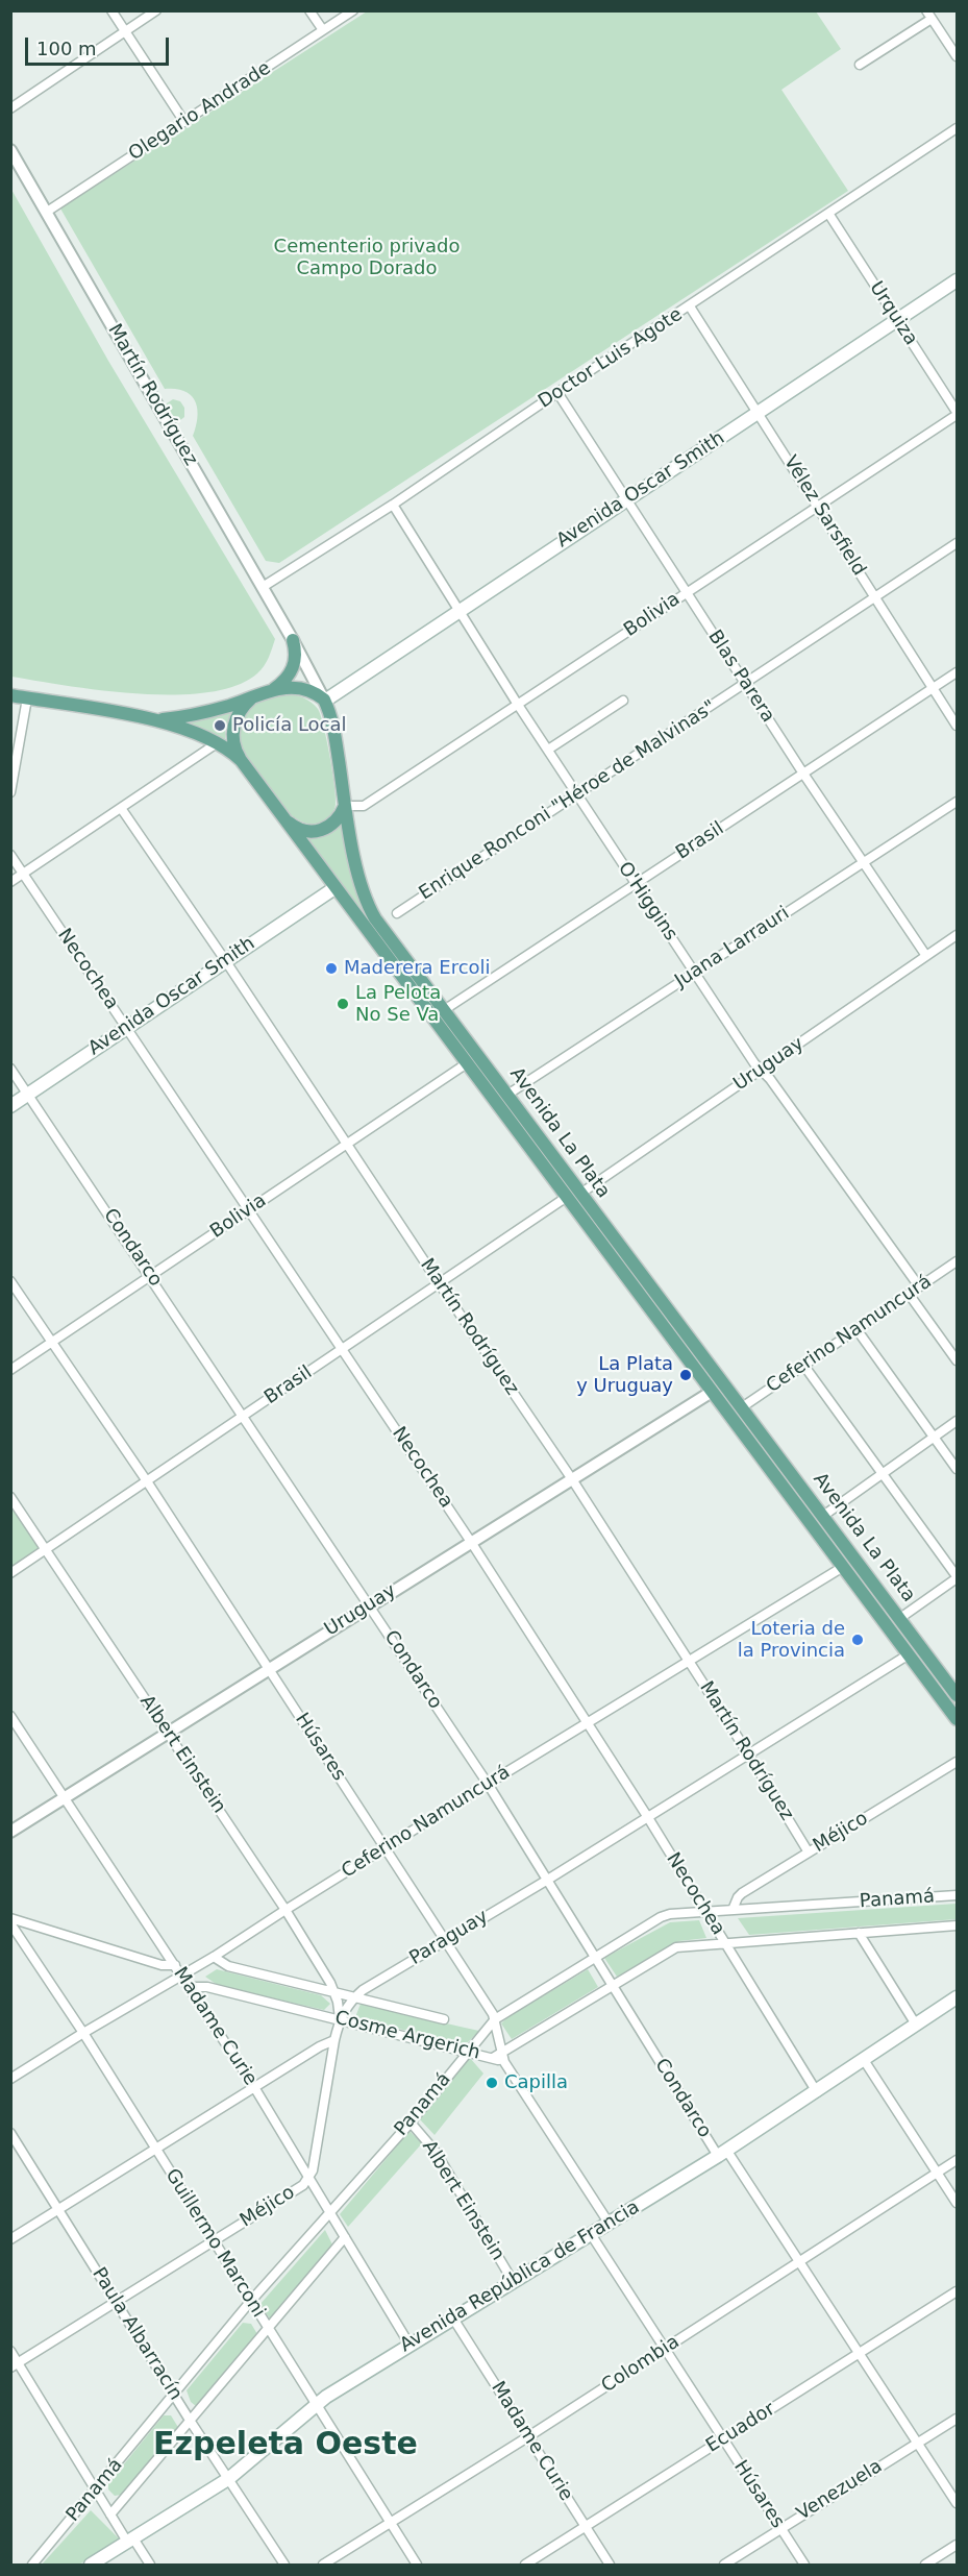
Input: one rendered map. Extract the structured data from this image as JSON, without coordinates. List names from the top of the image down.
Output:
{
  "streets": {
    "main road": ["Avenida Oscar Smith", "Avenida La Plata", "Avenida República de Francia"],
    "street": [
      "Olegario Andrade",
      "Urquiza",
      "Doctor Luis Agote",
      "Martín Rodríguez",
      "Vélez Sarsfield",
      "Bolivia",
      "Blas Parera",
      "Enrique Ronconi \"Héroe de Malvinas\"",
      "Brasil",
      "O'Higgins",
      "Juana Larrauri",
      "Necochea",
      "Uruguay",
      "Condarco",
      "Ceferino Namuncurá",
      "Húsares",
      "Albert Einstein",
      "Méjico",
      "Panamá",
      "Paraguay",
      "Madame Curie",
      "Cosme Argerich",
      "Guillermo Marconi",
      "Paula Albarracín",
      "Colombia",
      "Ecuador",
      "Venezuela"
    ]
  },
  "crossings": [
    ["Olegario Andrade", "Martín Rodríguez"],
    ["Urquiza", "Doctor Luis Agote"],
    ["Urquiza", "Avenida Oscar Smith"],
    ["Urquiza", "Bolivia"],
    ["Doctor Luis Agote", "Martín Rodríguez"],
    ["Doctor Luis Agote", "Vélez Sarsfield"],
    ["Doctor Luis Agote", "Blas Parera"],
    ["Doctor Luis Agote", "O'Higgins"],
    ["Martín Rodríguez", "Avenida Oscar Smith"],
    ["Martín Rodríguez", "Bolivia"],
    ["Martín Rodríguez", "Brasil"],
    ["Martín Rodríguez", "Uruguay"],
    ["Martín Rodríguez", "Avenida La Plata"],
    ["Martín Rodríguez", "Ceferino Namuncurá"],
    ["Martín Rodríguez", "Méjico"],
    ["Martín Rodríguez", "Paraguay"],
    ["Avenida Oscar Smith", "Vélez Sarsfield"],
    ["Avenida Oscar Smith", "Bolivia"],
    ["Avenida Oscar Smith", "Blas Parera"],
    ["Avenida Oscar Smith", "O'Higgins"],
    ["Avenida Oscar Smith", "Necochea"],
    ["Avenida Oscar Smith", "Avenida La Plata"],
    ["Avenida Oscar Smith", "Condarco"],
    ["Vélez Sarsfield", "Bolivia"],
    ["Vélez Sarsfield", "Enrique Ronconi \"Héroe de Malvinas\""],
    ["Vélez Sarsfield", "Brasil"],
    ["Bolivia", "Blas Parera"],
    ["Bolivia", "O'Higgins"],
    ["Bolivia", "Necochea"],
    ["Bolivia", "Avenida La Plata"],
    ["Bolivia", "Condarco"],
    ["Bolivia", "Húsares"],
    ["Blas Parera", "Enrique Ronconi \"Héroe de Malvinas\""],
    ["Blas Parera", "Brasil"],
    ["Blas Parera", "Juana Larrauri"],
    ["Blas Parera", "Uruguay"],
    ["Enrique Ronconi \"Héroe de Malvinas\"", "O'Higgins"],
    ["Brasil", "O'Higgins"],
    ["Brasil", "Necochea"],
    ["Brasil", "Uruguay"],
    ["Brasil", "Avenida La Plata"],
    ["Brasil", "Condarco"],
    ["Brasil", "Húsares"],
    ["Brasil", "Albert Einstein"],
    ["O'Higgins", "Juana Larrauri"],
    ["O'Higgins", "Uruguay"],
    ["O'Higgins", "Ceferino Namuncurá"],
    ["Juana Larrauri", "Avenida La Plata"],
    ["Necochea", "Uruguay"],
    ["Necochea", "Ceferino Namuncurá"],
    ["Necochea", "Panamá"],
    ["Necochea", "Paraguay"],
    ["Necochea", "Avenida República de Francia"],
    ["Uruguay", "Avenida La Plata"],
    ["Uruguay", "Condarco"],
    ["Uruguay", "Húsares"],
    ["Uruguay", "Albert Einstein"],
    ["Uruguay", "Madame Curie"],
    ["Avenida La Plata", "Ceferino Namuncurá"],
    ["Avenida La Plata", "Paraguay"],
    ["Condarco", "Ceferino Namuncurá"],
    ["Condarco", "Panamá"],
    ["Condarco", "Paraguay"],
    ["Condarco", "Avenida República de Francia"],
    ["Condarco", "Colombia"],
    ["Condarco", "Ecuador"],
    ["Condarco", "Venezuela"],
    ["Ceferino Namuncurá", "Húsares"],
    ["Ceferino Namuncurá", "Albert Einstein"],
    ["Ceferino Namuncurá", "Madame Curie"],
    ["Ceferino Namuncurá", "Guillermo Marconi"],
    ["Húsares", "Panamá"],
    ["Húsares", "Paraguay"],
    ["Húsares", "Cosme Argerich"],
    ["Húsares", "Avenida República de Francia"],
    ["Húsares", "Colombia"],
    ["Húsares", "Ecuador"],
    ["Húsares", "Venezuela"],
    ["Albert Einstein", "Panamá"],
    ["Albert Einstein", "Paraguay"],
    ["Albert Einstein", "Cosme Argerich"],
    ["Albert Einstein", "Avenida República de Francia"],
    ["Méjico", "Panamá"],
    ["Méjico", "Paraguay"],
    ["Méjico", "Madame Curie"],
    ["Méjico", "Guillermo Marconi"],
    ["Méjico", "Paula Albarracín"],
    ["Panamá", "Madame Curie"],
    ["Panamá", "Cosme Argerich"],
    ["Panamá", "Guillermo Marconi"],
    ["Panamá", "Paula Albarracín"],
    ["Paraguay", "Cosme Argerich"],
    ["Madame Curie", "Cosme Argerich"],
    ["Madame Curie", "Avenida República de Francia"],
    ["Madame Curie", "Colombia"],
    ["Madame Curie", "Ecuador"],
    ["Guillermo Marconi", "Avenida República de Francia"],
    ["Guillermo Marconi", "Colombia"],
    ["Avenida República de Francia", "Paula Albarracín"]
  ],
  "districts": ["Ezpeleta Oeste"],
  "parks": ["Cementerio privado Campo Dorado"],
  "places": [
    "Policía Local",
    "Maderera Ercoli",
    "La Pelota No Se Va",
    "La Plata y Uruguay",
    "Loteria de la Provincia",
    "Capilla"
  ],
  "scale_bar": "100 m"
}
